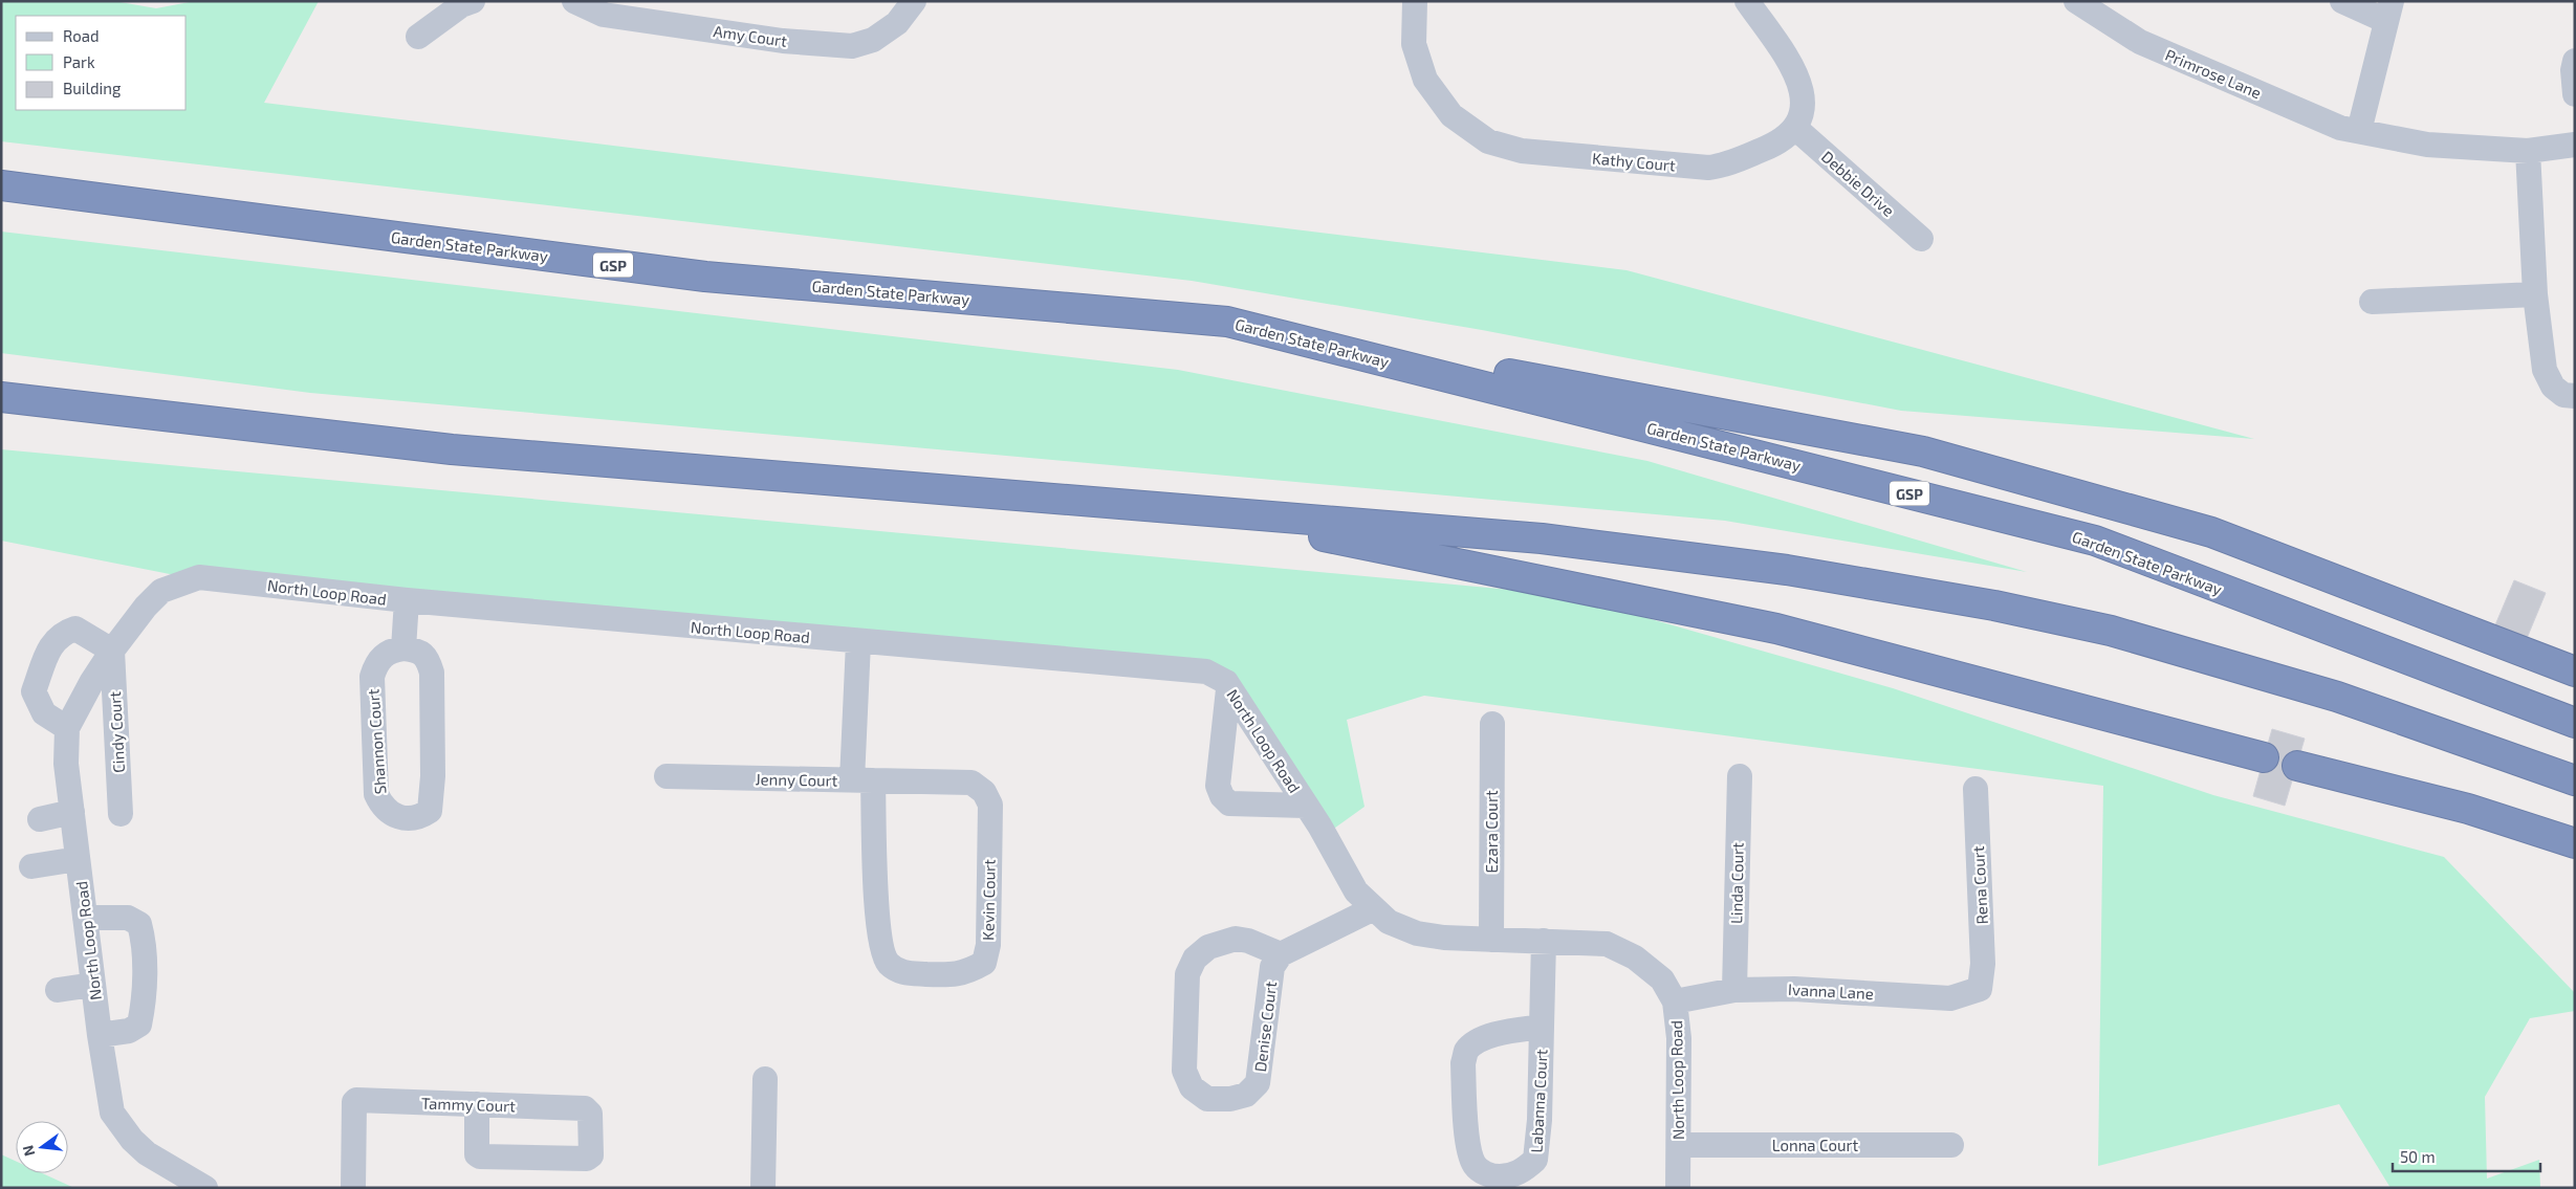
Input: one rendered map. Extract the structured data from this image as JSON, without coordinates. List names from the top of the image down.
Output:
{
  "streets": {
    "highway": ["Garden State Parkway", "GSP"],
    "street": [
      "Amy Court",
      "Primrose Lane",
      "Kathy Court",
      "Debbie Drive",
      "North Loop Road",
      "Cindy Court",
      "Shannon Court",
      "Jenny Court",
      "Ezara Court",
      "Linda Court",
      "Rena Court",
      "Kevin Court",
      "Ivanna Lane",
      "Denise Court",
      "Labanna Court",
      "Tammy Court",
      "Lonna Court"
    ]
  },
  "crossings": [
    ["Kathy Court", "Debbie Drive"],
    ["North Loop Road", "Cindy Court"],
    ["North Loop Road", "Jenny Court"],
    ["North Loop Road", "Ezara Court"],
    ["North Loop Road", "Ivanna Lane"],
    ["North Loop Road", "Labanna Court"],
    ["North Loop Road", "Lonna Court"],
    ["Jenny Court", "Kevin Court"],
    ["Linda Court", "Ivanna Lane"],
    ["Rena Court", "Ivanna Lane"]
  ],
  "legend": ["Road", "Park", "Building"],
  "scale_bar": "50 m",
  "north": "left"
}
